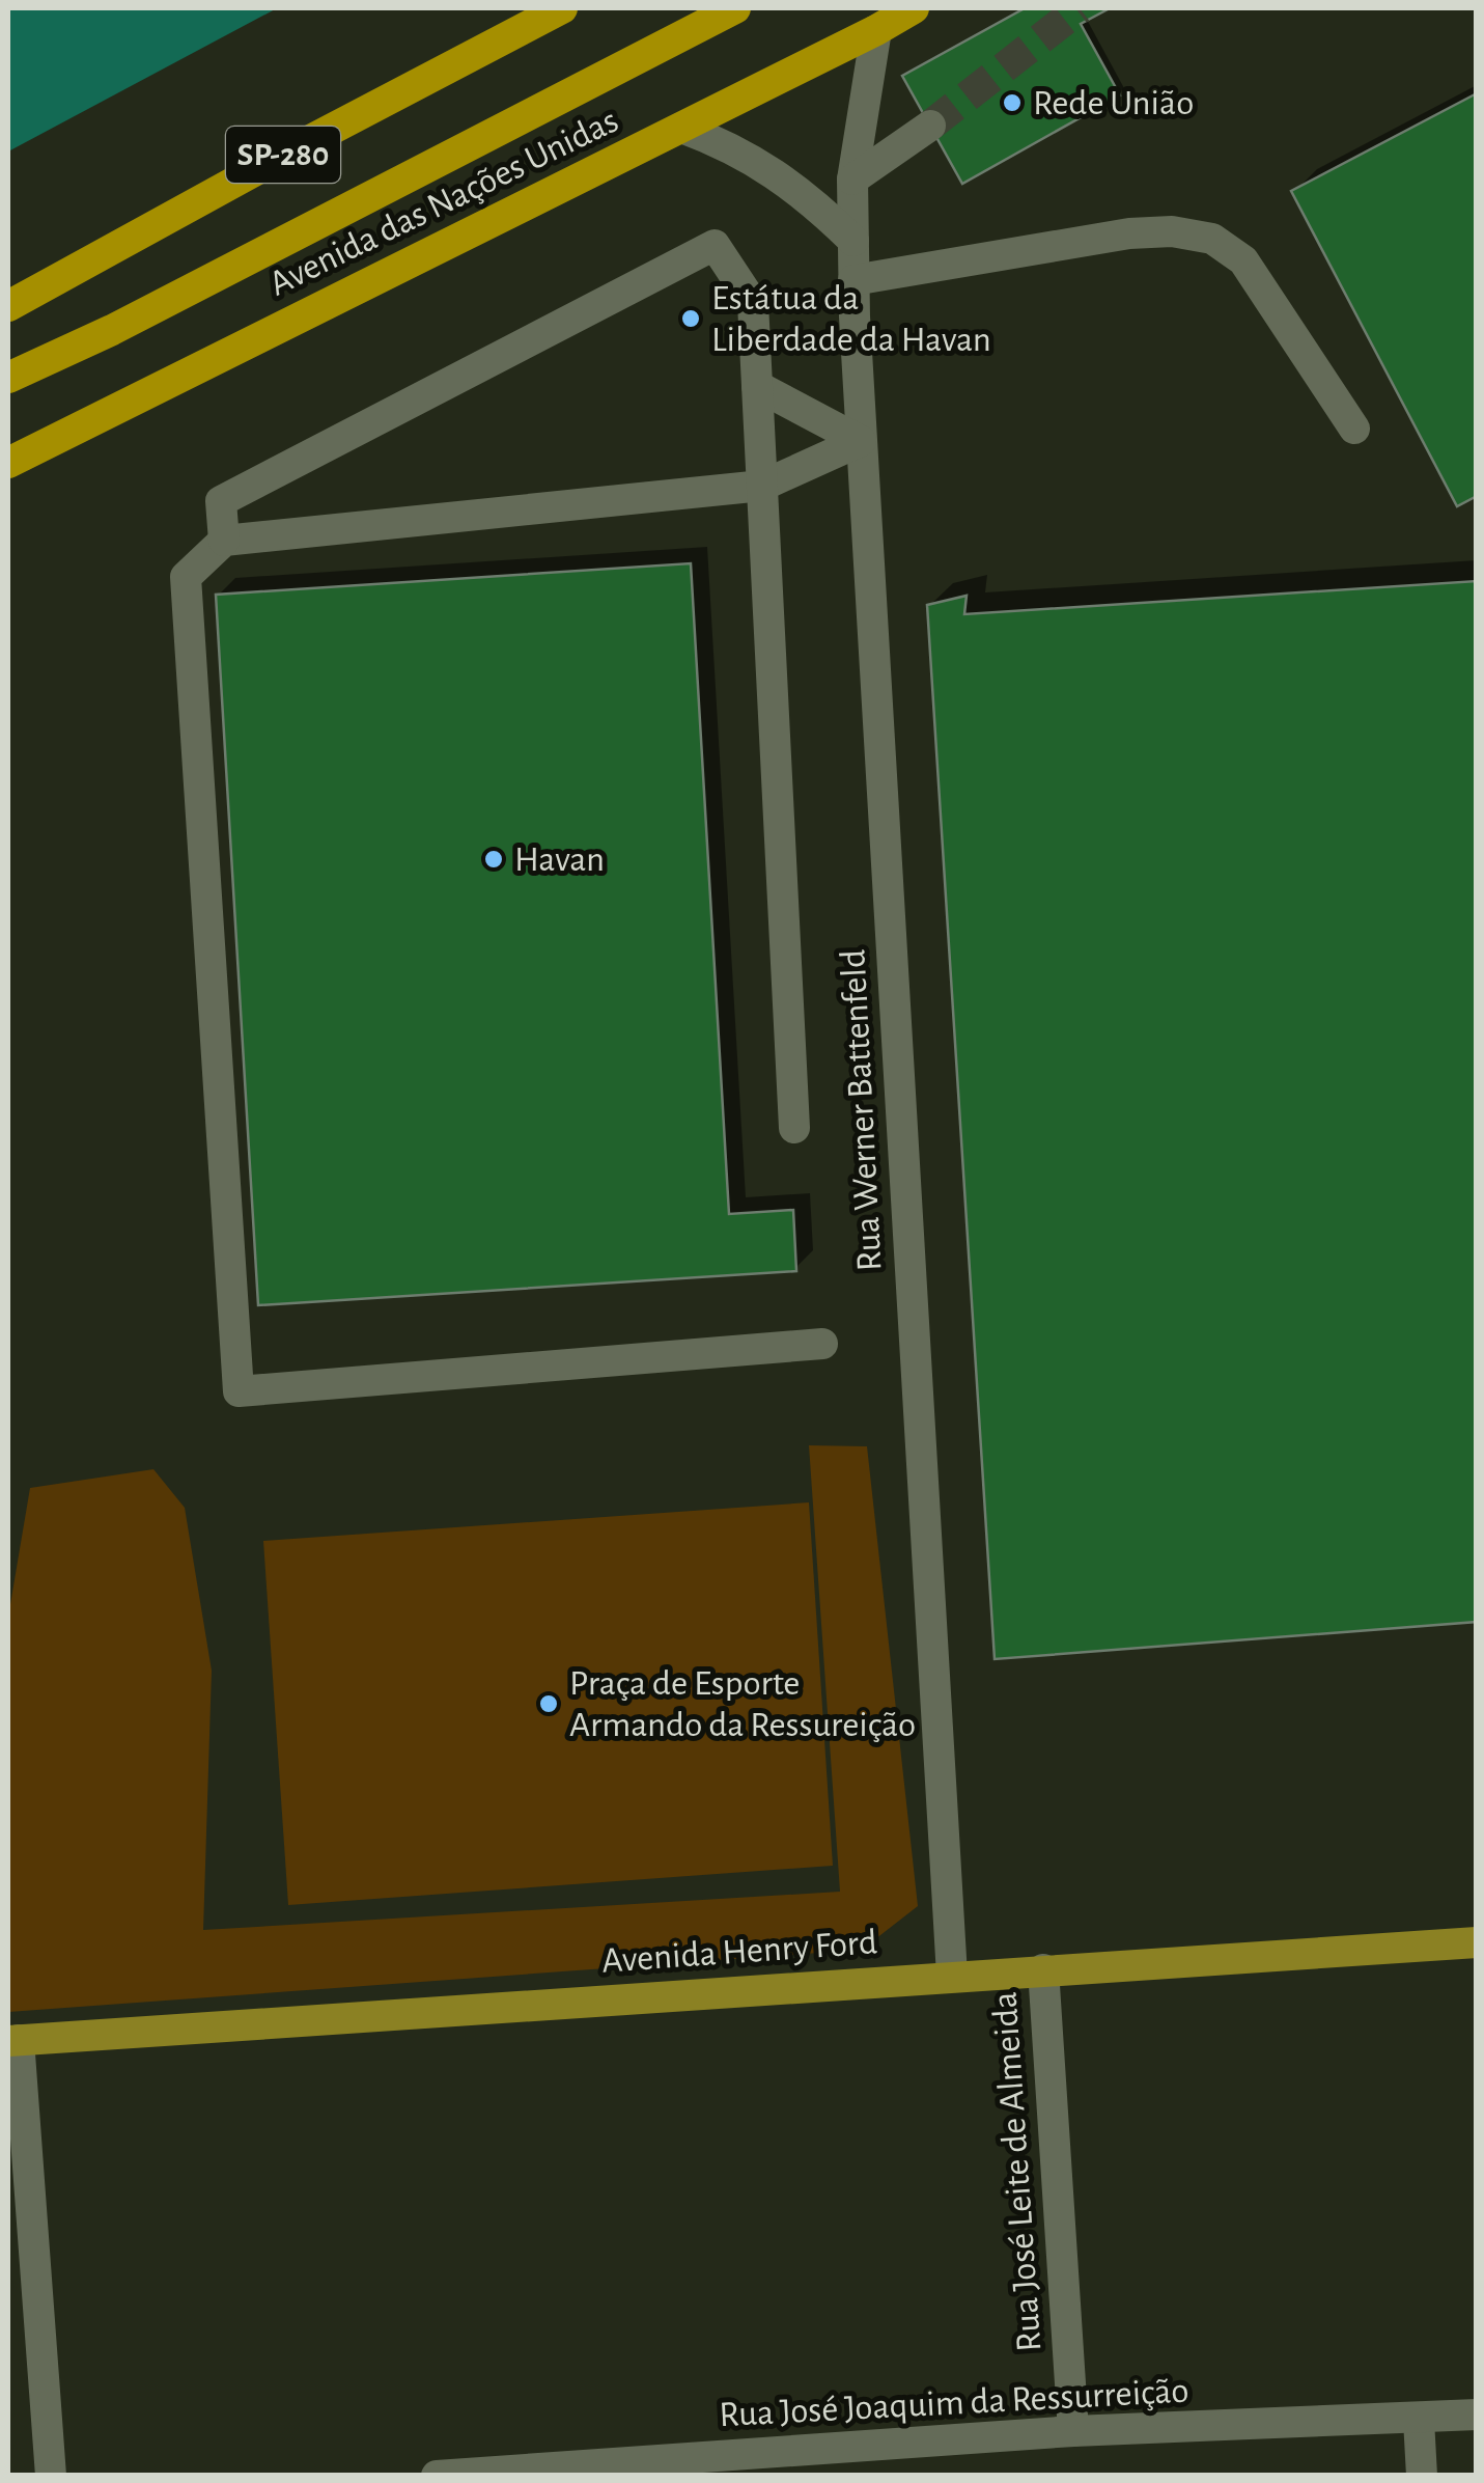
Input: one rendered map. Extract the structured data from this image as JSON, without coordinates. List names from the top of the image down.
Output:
{
  "streets": {
    "highway": ["SP-280", "Avenida das Nações Unidas"],
    "main road": ["Avenida Henry Ford"],
    "street": ["Rua Werner Battenfeld", "Rua José Leite de Almeida", "Rua José Joaquim da Ressurreição"]
  },
  "crossings": [
    ["Avenida das Nações Unidas", "Rua Werner Battenfeld"],
    ["Rua Werner Battenfeld", "Avenida Henry Ford"],
    ["Avenida Henry Ford", "Rua José Leite de Almeida"],
    ["Rua José Leite de Almeida", "Rua José Joaquim da Ressurreição"]
  ],
  "places": [
    "Rede União",
    "Estátua da Liberdade da Havan",
    "Havan",
    "Praça de Esporte Armando da Ressureição"
  ]
}
